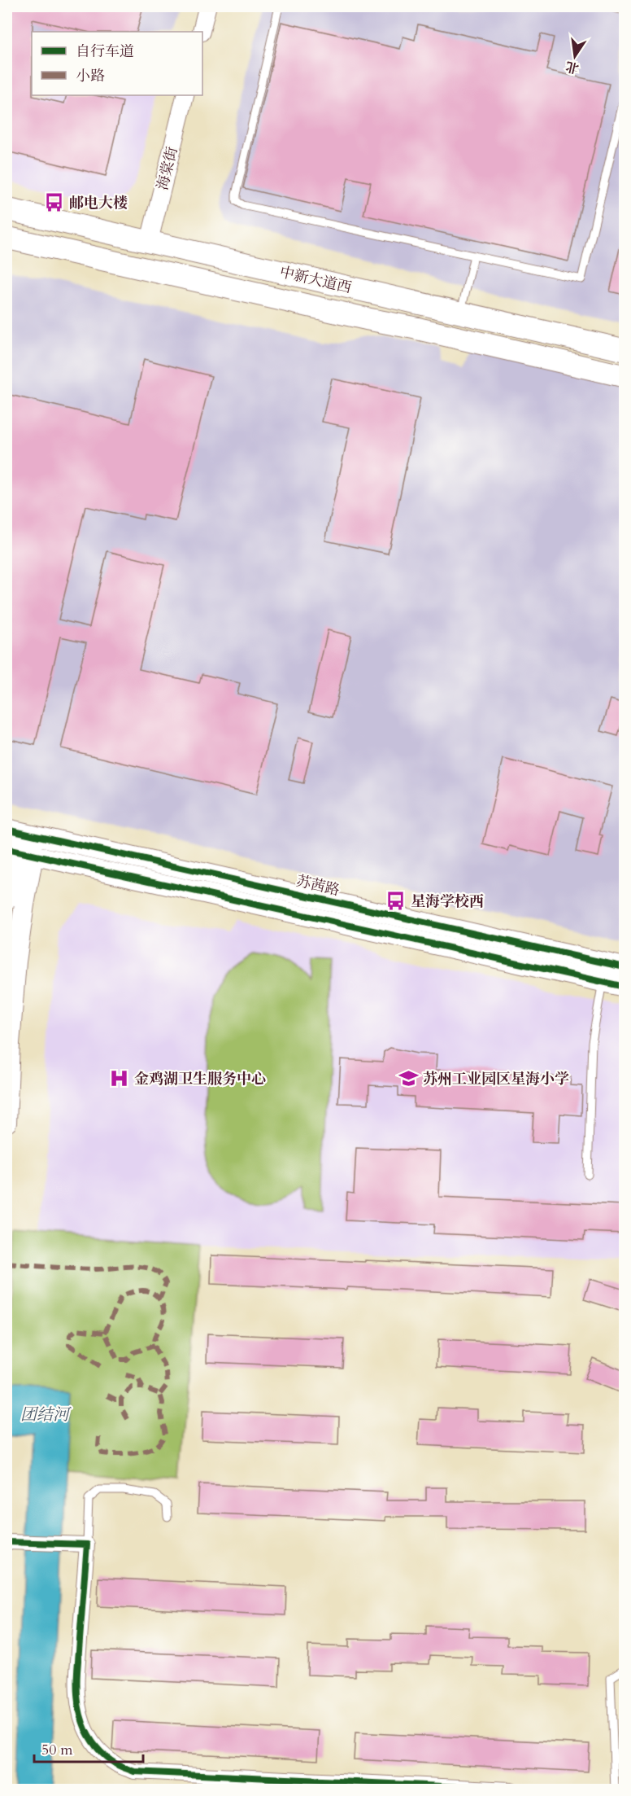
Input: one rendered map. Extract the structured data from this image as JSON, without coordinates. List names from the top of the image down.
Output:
{
  "streets": {
    "main road": ["中新大道西", "苏茜路"],
    "street": ["海棠街"]
  },
  "crossings": [
    ["海棠街", "中新大道西"]
  ],
  "water": ["团结河"],
  "places": {
    "bus stop": ["邮电大楼", "星海学校西"],
    "hospital": ["金鸡湖卫生服务中心"],
    "school or university": ["苏州工业园区星海小学"]
  },
  "legend": ["自行车道", "小路"],
  "scale_bar": "50 m",
  "north": "bottom"
}
